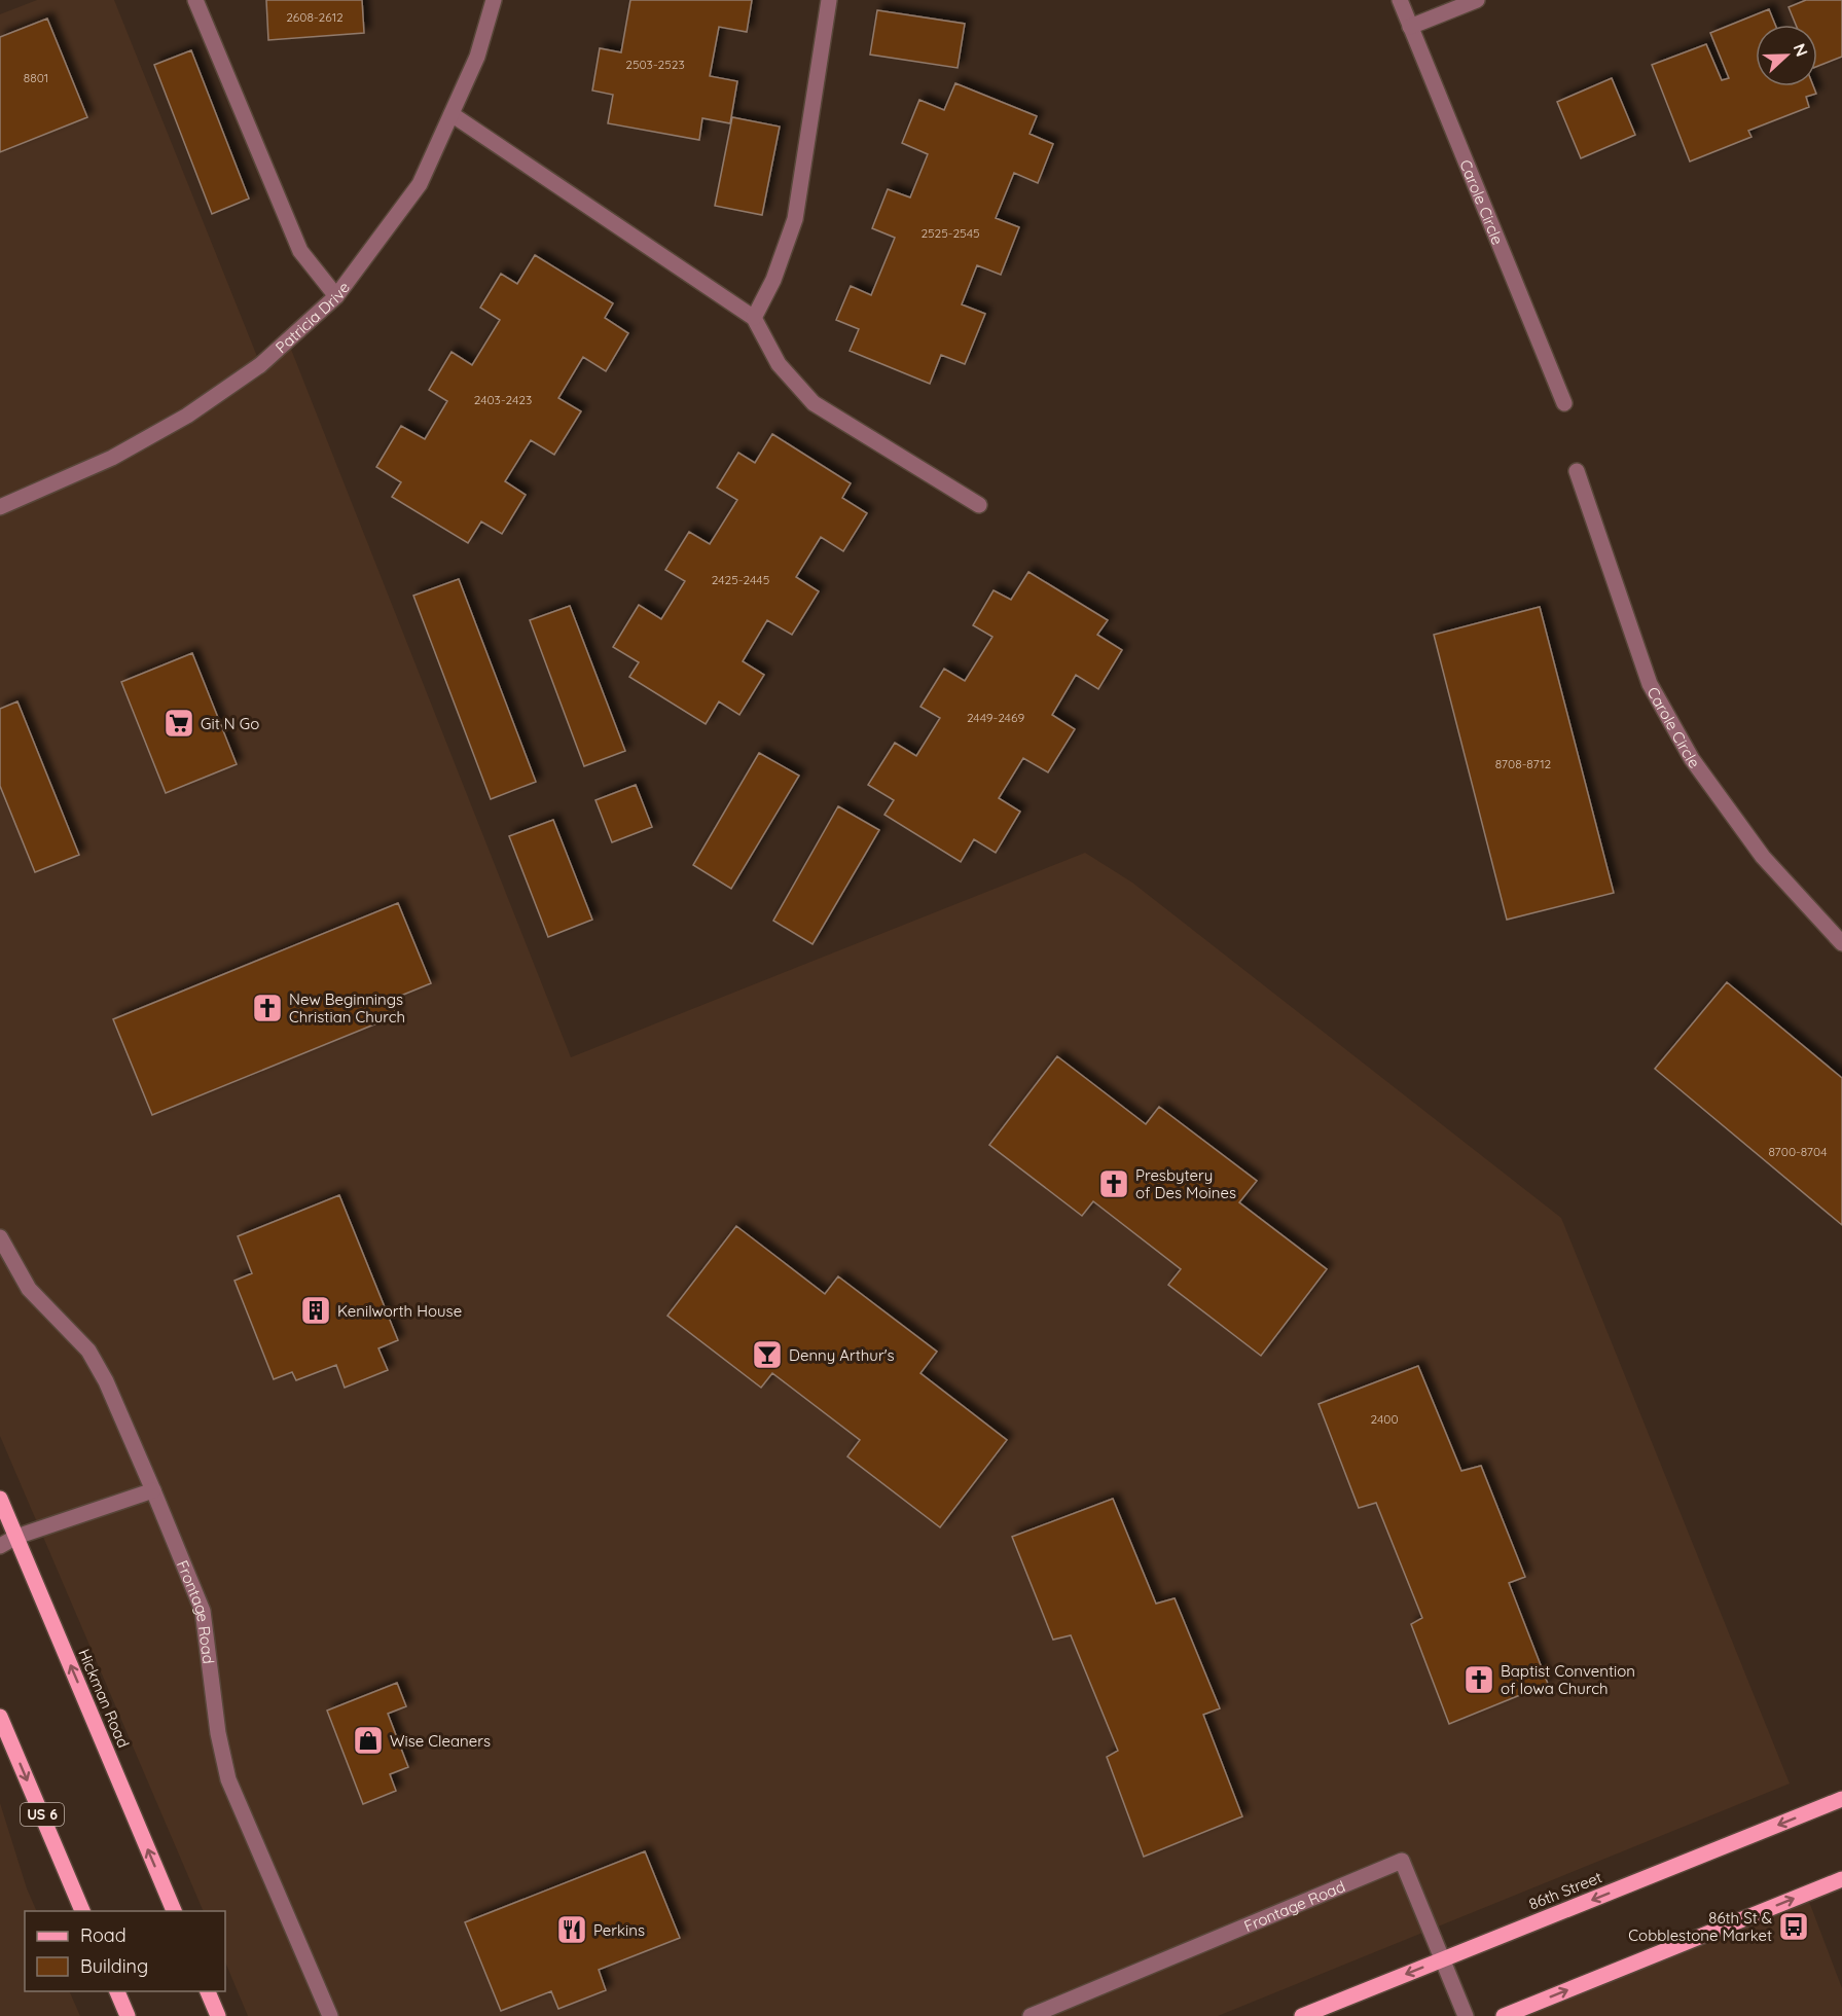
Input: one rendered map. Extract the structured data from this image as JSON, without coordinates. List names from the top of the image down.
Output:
{
  "streets": {
    "main road": ["Hickman Road", "US 6", "86th Street"],
    "street": ["Carole Circle", "Patricia Drive", "Frontage Road"]
  },
  "crossings": [
    ["Frontage Road", "86th Street"]
  ],
  "places": {
    "supermarket": ["Git N Go"],
    "church": ["New Beginnings Christian Church", "Presbytery of Des Moines", "Baptist Convention of Iowa Church"],
    "building": ["Kenilworth House"],
    "bar": ["Denny Arthur's"],
    "shop": ["Wise Cleaners"],
    "bus stop": ["86th St & Cobblestone Market"],
    "restaurant": ["Perkins"]
  },
  "house_numbers": [
    "2608-2612",
    "2503-2523",
    "8801",
    "2525-2545",
    "2403-2423",
    "2425-2445",
    "2449-2469",
    "8708-8712",
    "8700-8704",
    "2400"
  ],
  "legend": ["Road", "Building"],
  "north": "right"
}
